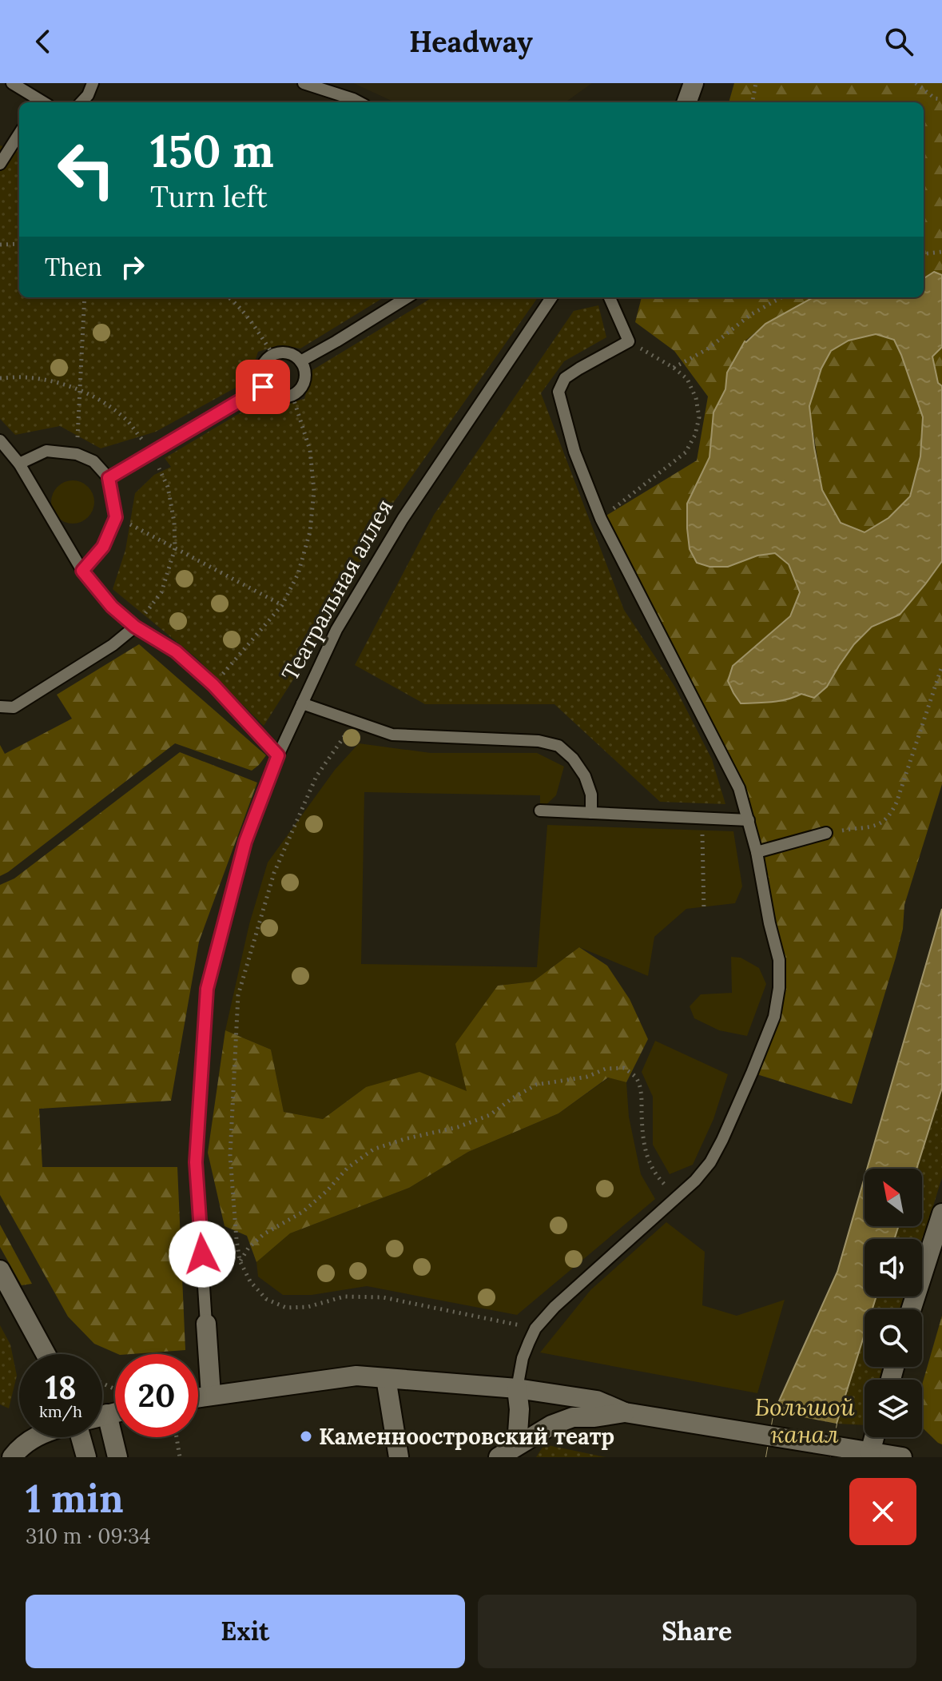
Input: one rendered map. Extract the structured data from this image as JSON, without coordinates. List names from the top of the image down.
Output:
{
  "streets": {
    "street": ["Театральная аллея"]
  },
  "water": ["Большой канал"],
  "places": ["Каменноостровский театр"],
  "north": "top left",
  "page": {
    "header": "Headway",
    "turn": ["150 m", "Turn left"],
    "then": "Then",
    "speed": "18 km/h",
    "limit": "20",
    "heading": ["1 min", "310 m · 09:34"],
    "buttons": ["Exit", "Share"]
  }
}
